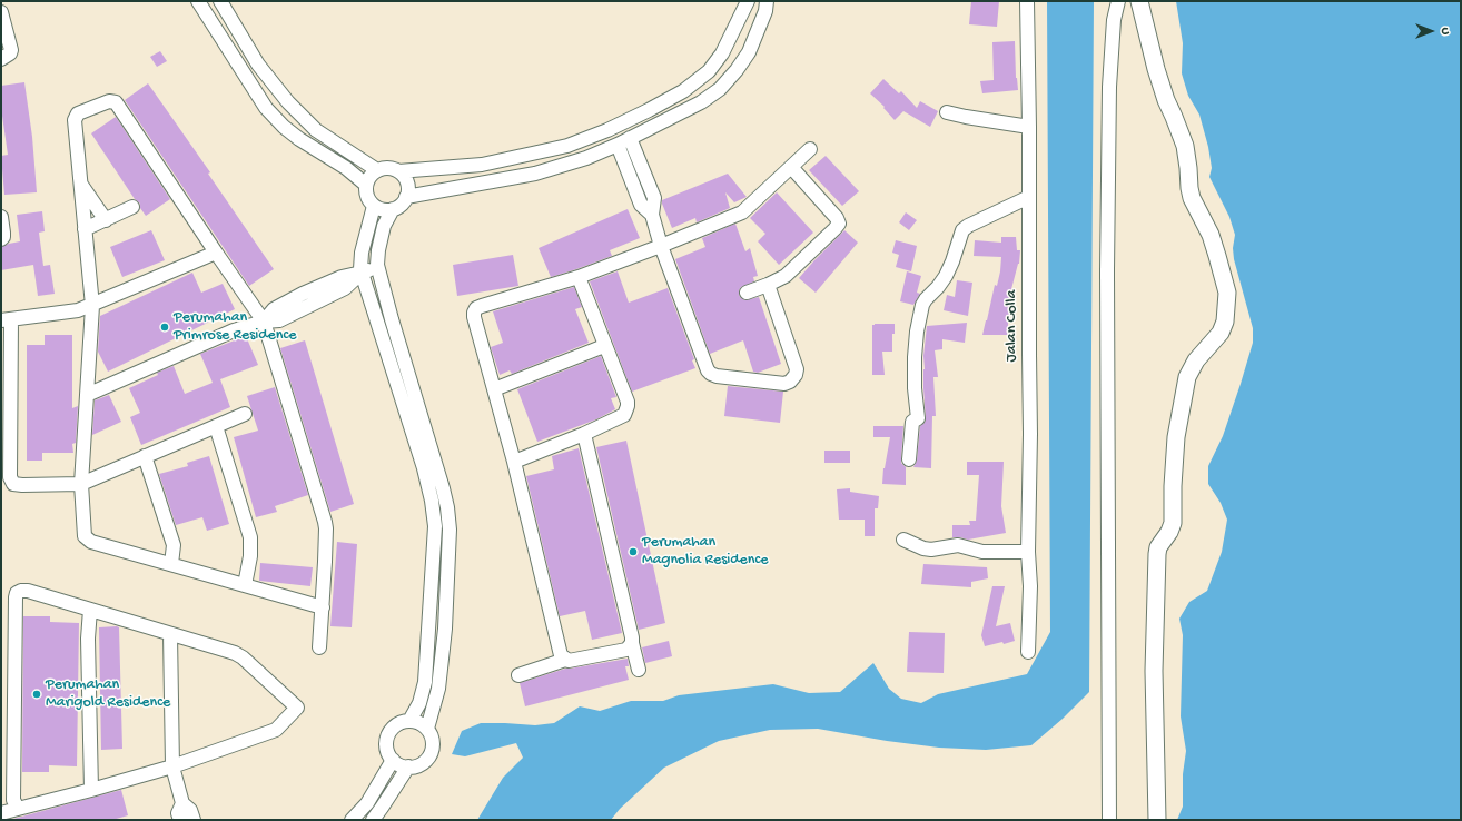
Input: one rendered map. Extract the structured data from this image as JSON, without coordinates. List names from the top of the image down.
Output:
{
  "streets": {
    "street": ["Jalan Colla"]
  },
  "places": ["Perumahan Primrose Residence", "Perumahan Magnolia Residence", "Perumahan Marigold Residence"],
  "north": "right"
}
